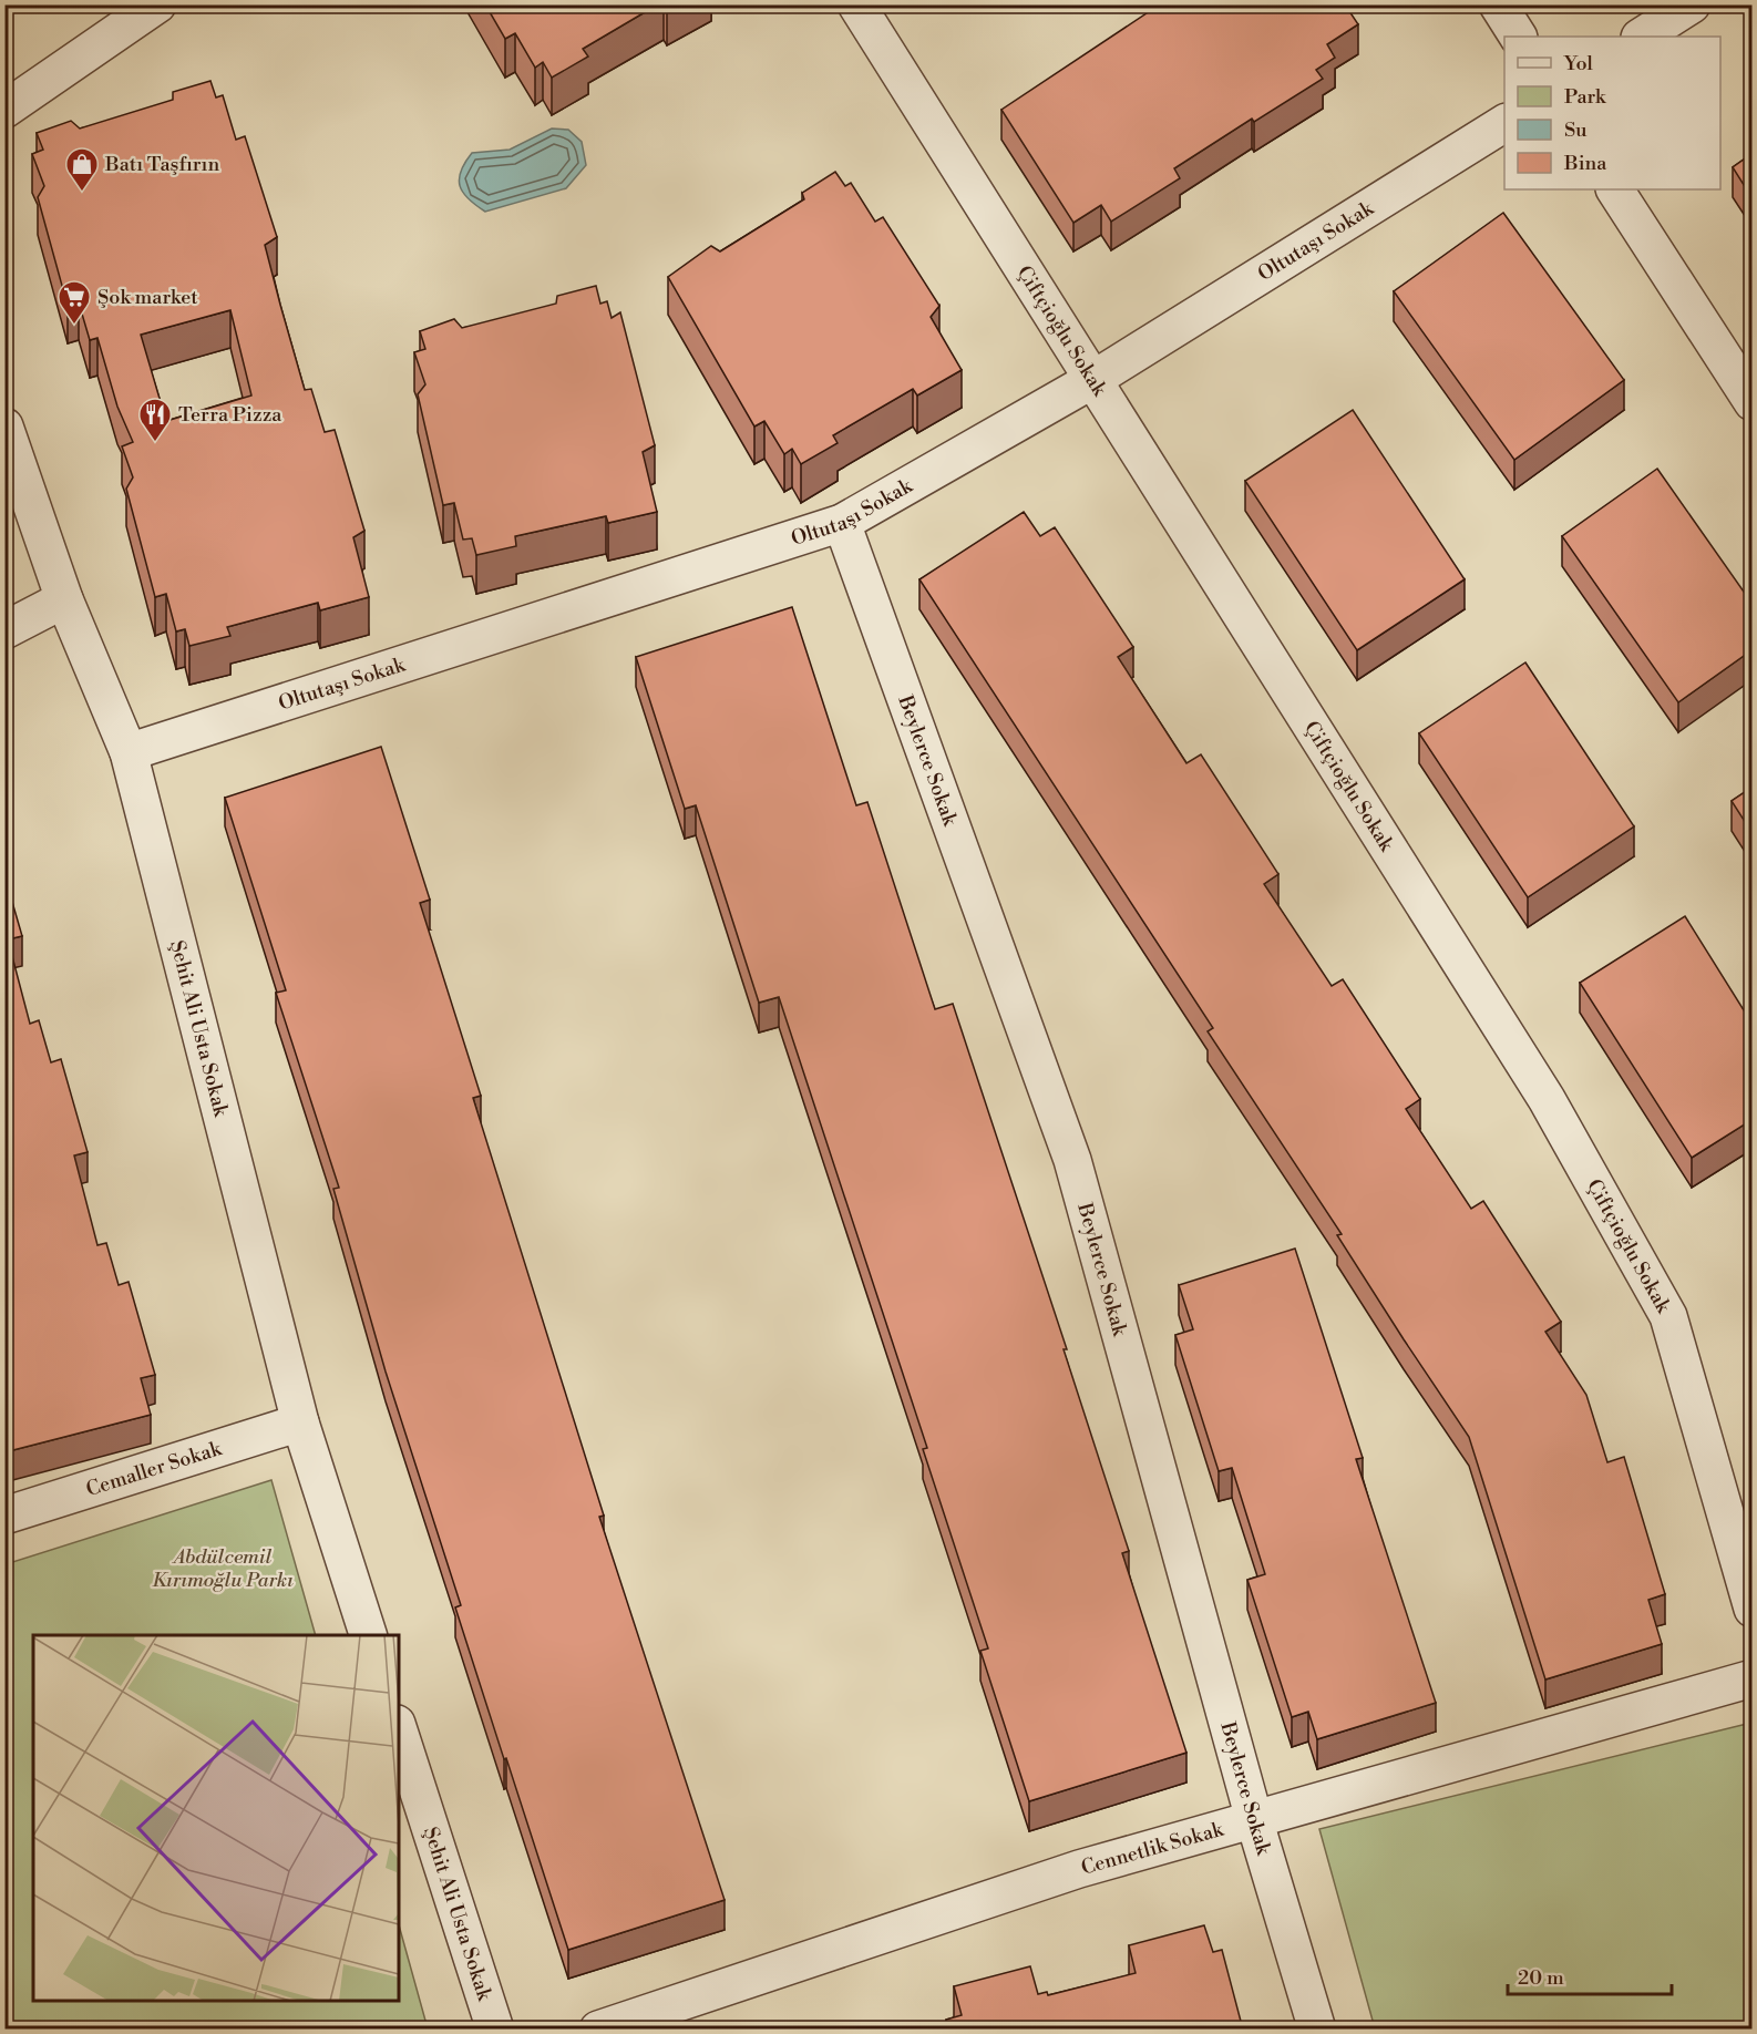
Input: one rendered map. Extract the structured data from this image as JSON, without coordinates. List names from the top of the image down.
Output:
{
  "streets": {
    "street": [
      "Oltutaşı Sokak",
      "Çiftçioğlu Sokak",
      "Beylerce Sokak",
      "Şehit Ali Usta Sokak",
      "Cemaller Sokak",
      "Cennetlik Sokak"
    ]
  },
  "crossings": [
    ["Oltutaşı Sokak", "Çiftçioğlu Sokak"],
    ["Oltutaşı Sokak", "Beylerce Sokak"],
    ["Oltutaşı Sokak", "Şehit Ali Usta Sokak"],
    ["Beylerce Sokak", "Cennetlik Sokak"],
    ["Şehit Ali Usta Sokak", "Cemaller Sokak"]
  ],
  "parks": ["Abdülcemil Kırımoğlu Parkı"],
  "places": {
    "shop": ["Batı Taşfırın"],
    "supermarket": ["Şok market"],
    "restaurant": ["Terra Pizza"]
  },
  "legend": [
    "Yol",
    "Park",
    "Su",
    "Bina"
  ],
  "scale_bar": "20 m"
}
